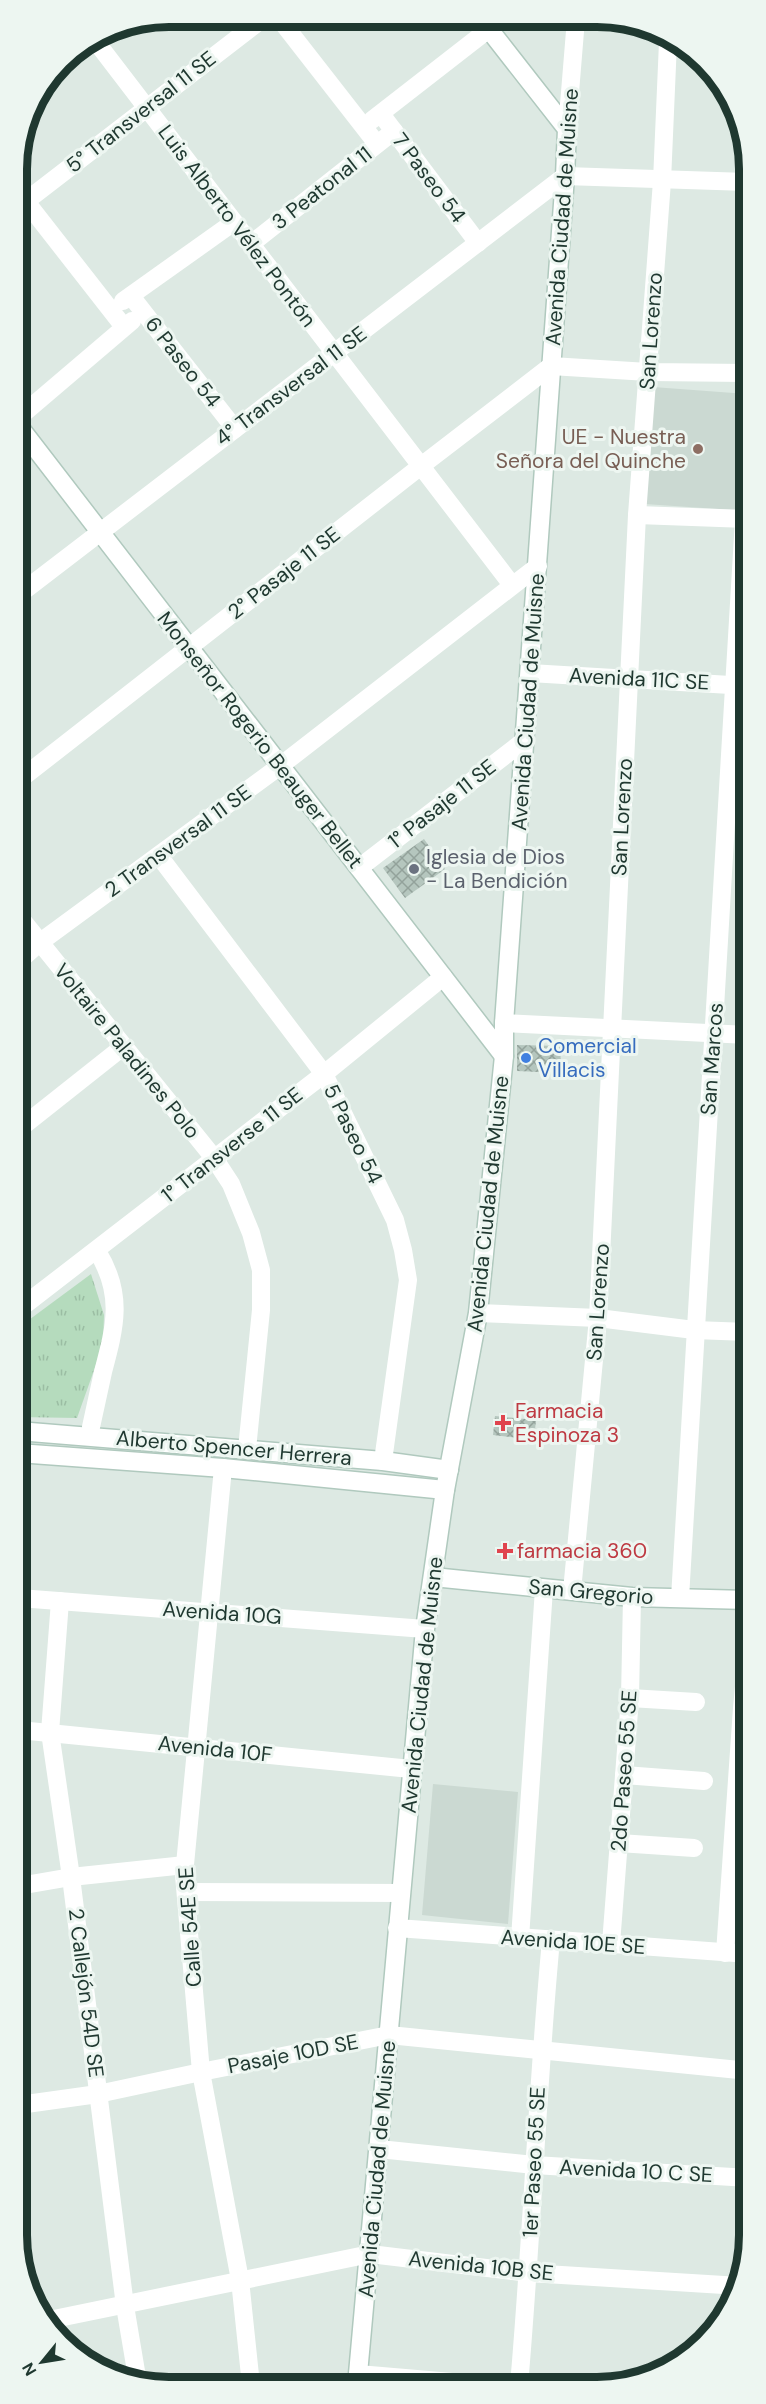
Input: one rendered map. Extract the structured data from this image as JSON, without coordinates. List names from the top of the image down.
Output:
{
  "streets": {
    "street": [
      "5° Transversal 11 SE",
      "7 Paseo 54",
      "3 Peatonal 11",
      "Avenida Ciudad de Muisne",
      "Luis Alberto Vélez Pontón",
      "San Lorenzo",
      "6 Paseo 54",
      "4° Transversal 11 SE",
      "2° Pasaje 11 SE",
      "Avenida 11C SE",
      "Monseñor Rogerio Beauger Bellet",
      "1° Pasaje 11 SE",
      "2 Transversal 11 SE",
      "Voltaire Paladines Polo",
      "San Marcos",
      "5 Paseo 54",
      "1° Transverse 11 SE",
      "Alberto Spencer Herrera",
      "San Gregorio",
      "Avenida 10G",
      "Avenida 10F",
      "2do Paseo 55 SE",
      "Calle 54E SE",
      "Avenida 10E SE",
      "2 Callejón 54D SE",
      "Pasaje 10D SE",
      "1er Paseo 55 SE",
      "Avenida 10 C SE",
      "Avenida 10B SE"
    ]
  },
  "crossings": [
    ["5° Transversal 11 SE", "Luis Alberto Vélez Pontón"],
    ["7 Paseo 54", "3 Peatonal 11"],
    ["7 Paseo 54", "4° Transversal 11 SE"],
    ["3 Peatonal 11", "Luis Alberto Vélez Pontón"],
    ["Avenida Ciudad de Muisne", "4° Transversal 11 SE"],
    ["Avenida Ciudad de Muisne", "2° Pasaje 11 SE"],
    ["Avenida Ciudad de Muisne", "Avenida 11C SE"],
    ["Avenida Ciudad de Muisne", "Monseñor Rogerio Beauger Bellet"],
    ["Avenida Ciudad de Muisne", "1° Pasaje 11 SE"],
    ["Avenida Ciudad de Muisne", "2 Transversal 11 SE"],
    ["Avenida Ciudad de Muisne", "Alberto Spencer Herrera"],
    ["Avenida Ciudad de Muisne", "San Gregorio"],
    ["Avenida Ciudad de Muisne", "Avenida 10G"],
    ["Avenida Ciudad de Muisne", "Avenida 10F"],
    ["Avenida Ciudad de Muisne", "Avenida 10E SE"],
    ["Avenida Ciudad de Muisne", "Pasaje 10D SE"],
    ["Avenida Ciudad de Muisne", "Avenida 10 C SE"],
    ["Avenida Ciudad de Muisne", "Avenida 10B SE"],
    ["Luis Alberto Vélez Pontón", "4° Transversal 11 SE"],
    ["Luis Alberto Vélez Pontón", "2° Pasaje 11 SE"],
    ["Luis Alberto Vélez Pontón", "2 Transversal 11 SE"],
    ["San Lorenzo", "Avenida 11C SE"],
    ["San Lorenzo", "San Gregorio"],
    ["6 Paseo 54", "4° Transversal 11 SE"],
    ["4° Transversal 11 SE", "Monseñor Rogerio Beauger Bellet"],
    ["2° Pasaje 11 SE", "Monseñor Rogerio Beauger Bellet"],
    ["Monseñor Rogerio Beauger Bellet", "1° Pasaje 11 SE"],
    ["Monseñor Rogerio Beauger Bellet", "2 Transversal 11 SE"],
    ["Monseñor Rogerio Beauger Bellet", "1° Transverse 11 SE"],
    ["2 Transversal 11 SE", "Voltaire Paladines Polo"],
    ["2 Transversal 11 SE", "5 Paseo 54"],
    ["Voltaire Paladines Polo", "1° Transverse 11 SE"],
    ["Voltaire Paladines Polo", "Alberto Spencer Herrera"],
    ["San Marcos", "San Gregorio"],
    ["5 Paseo 54", "1° Transverse 11 SE"],
    ["5 Paseo 54", "Alberto Spencer Herrera"],
    ["Alberto Spencer Herrera", "Calle 54E SE"],
    ["San Gregorio", "2do Paseo 55 SE"],
    ["Avenida 10G", "Calle 54E SE"],
    ["Avenida 10G", "2 Callejón 54D SE"],
    ["Avenida 10F", "Calle 54E SE"],
    ["Avenida 10F", "2 Callejón 54D SE"],
    ["2do Paseo 55 SE", "Avenida 10E SE"],
    ["Calle 54E SE", "Pasaje 10D SE"],
    ["Calle 54E SE", "Avenida 10B SE"],
    ["Avenida 10E SE", "1er Paseo 55 SE"],
    ["2 Callejón 54D SE", "Pasaje 10D SE"],
    ["2 Callejón 54D SE", "Avenida 10B SE"],
    ["Pasaje 10D SE", "1er Paseo 55 SE"],
    ["1er Paseo 55 SE", "Avenida 10 C SE"],
    ["1er Paseo 55 SE", "Avenida 10B SE"]
  ],
  "places": {
    "other": ["UE - Nuestra Señora del Quinche", "Iglesia de Dios - La Bendición", "Comercial Villacis"],
    "health": ["Farmacia Espinoza 3", "farmacia 360"]
  },
  "north": "bottom left"
}
